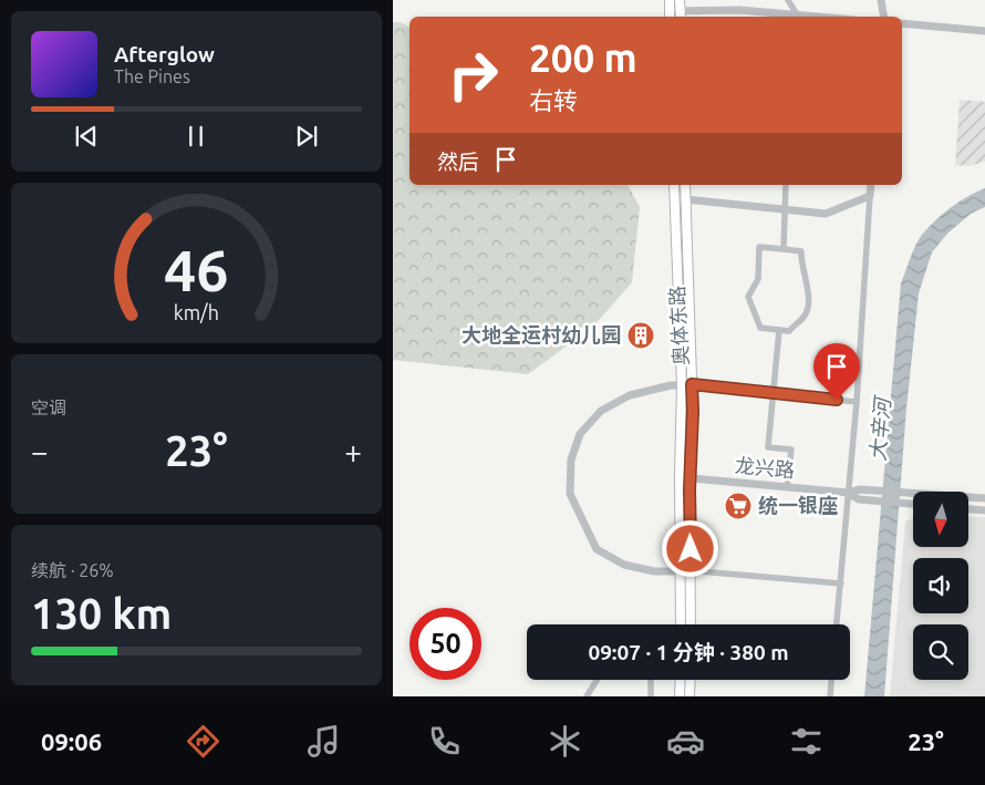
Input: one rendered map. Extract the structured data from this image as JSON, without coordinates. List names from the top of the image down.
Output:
{
  "streets": {
    "main road": ["奥体东路"],
    "street": ["龙兴路"]
  },
  "crossings": [
    ["奥体东路", "龙兴路"]
  ],
  "water": ["大辛河"],
  "places": {
    "building": ["大地全运村幼儿园"],
    "supermarket": ["统一银座"]
  },
  "north": "bottom",
  "page": {
    "turn": ["200 m", "右转"],
    "song": ["Afterglow", "The Pines"],
    "then": "然后",
    "tile": [
      "空调",
      ["续航 · 26%", "130 km"]
    ],
    "heat": ["−", "23°", "+"],
    "limit": "50",
    "trip": "09:07 · 1 分钟 · 380 m",
    "tabs": ["09:06", "23°"],
    "gauge": ["46", "km/h"]
  }
}
